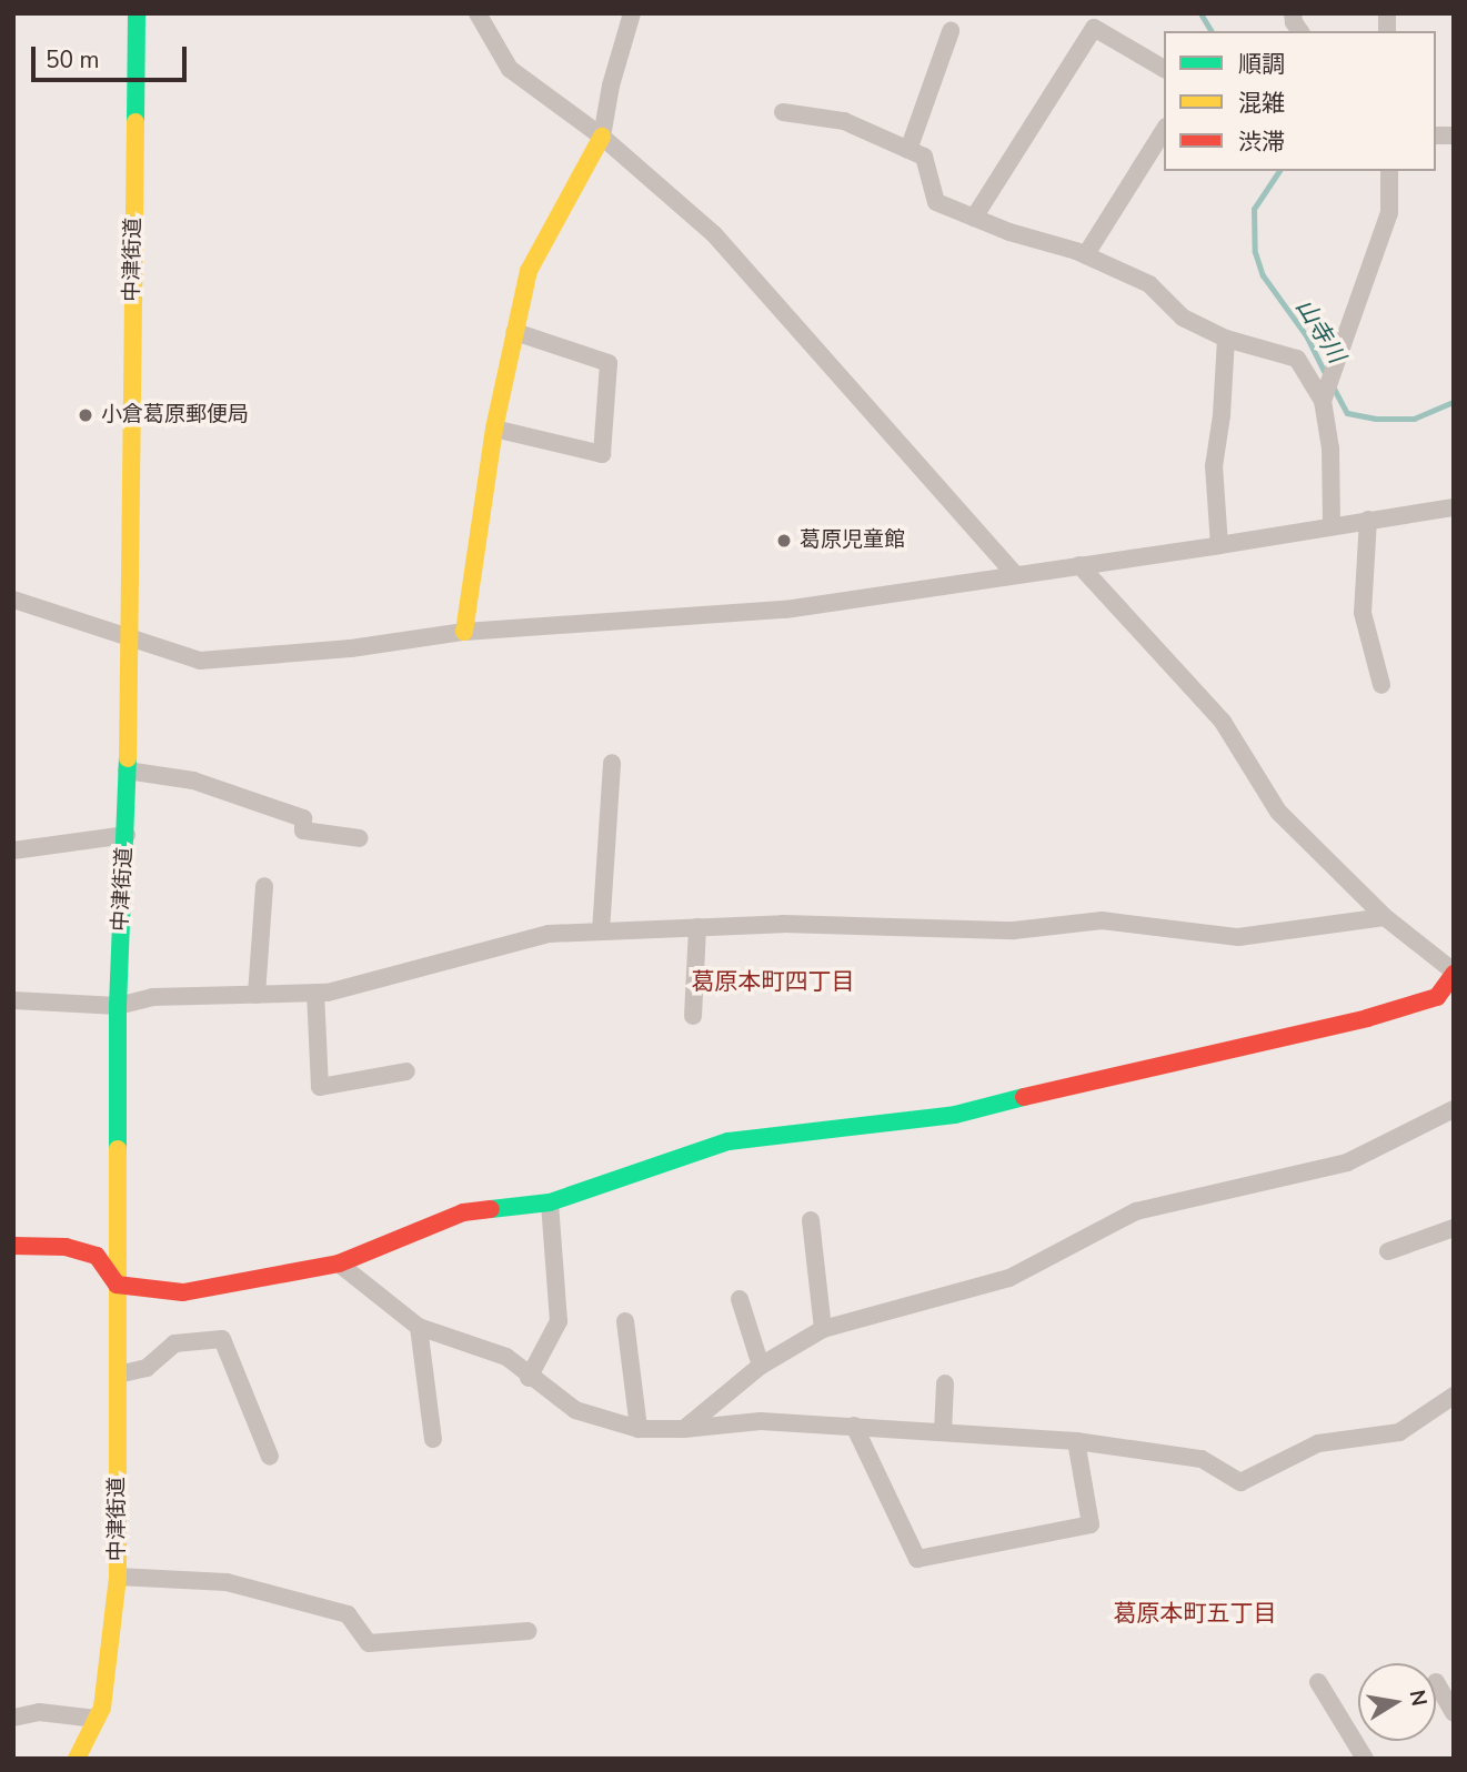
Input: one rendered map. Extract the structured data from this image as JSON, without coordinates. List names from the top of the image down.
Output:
{
  "streets": {
    "street": ["中津街道"]
  },
  "districts": ["葛原本町四丁目", "葛原本町五丁目"],
  "water": ["山寺川"],
  "places": ["小倉葛原郵便局", "葛原児童館"],
  "legend": ["順調", "混雑", "渋滞"],
  "scale_bar": "50 m",
  "north": "right"
}
